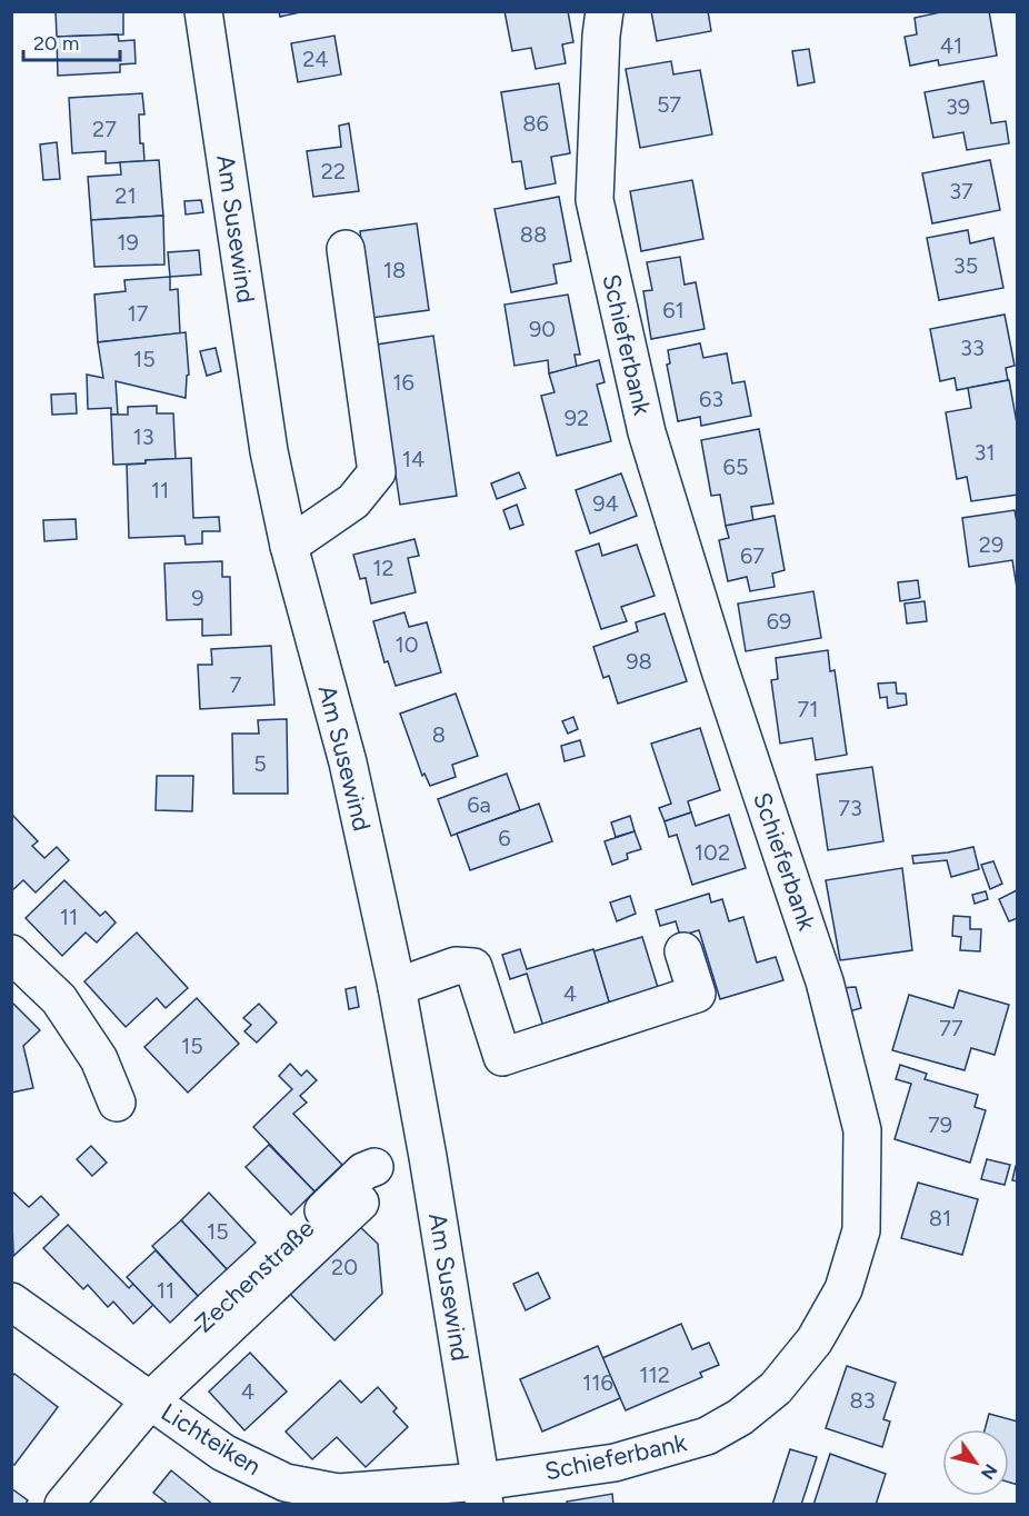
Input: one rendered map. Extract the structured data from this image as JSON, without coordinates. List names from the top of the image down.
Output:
{
  "streets": {
    "street": [
      "Am Susewind",
      "Schieferbank",
      "Zechenstraße",
      "Lichteiken"
    ]
  },
  "crossings": [
    ["Am Susewind", "Schieferbank"],
    ["Am Susewind", "Lichteiken"],
    ["Schieferbank", "Lichteiken"],
    ["Zechenstraße", "Lichteiken"]
  ],
  "house_numbers": [
    "41",
    "24",
    "57",
    "39",
    "86",
    "27",
    "22",
    "37",
    "21",
    "88",
    "19",
    "35",
    "18",
    "61",
    "17",
    "90",
    "33",
    "15",
    "16",
    "63",
    "92",
    "13",
    "31",
    "14",
    "65",
    "11",
    "94",
    "29",
    "67",
    "12",
    "9",
    "69",
    "10",
    "98",
    "7",
    "71",
    "8",
    "5",
    "6a",
    "73",
    "6",
    "102",
    "11",
    "4",
    "77",
    "15",
    "79",
    "81",
    "15",
    "20",
    "11",
    "112",
    "116",
    "4",
    "83"
  ],
  "scale_bar": "20 m",
  "north": "bottom right"
}
